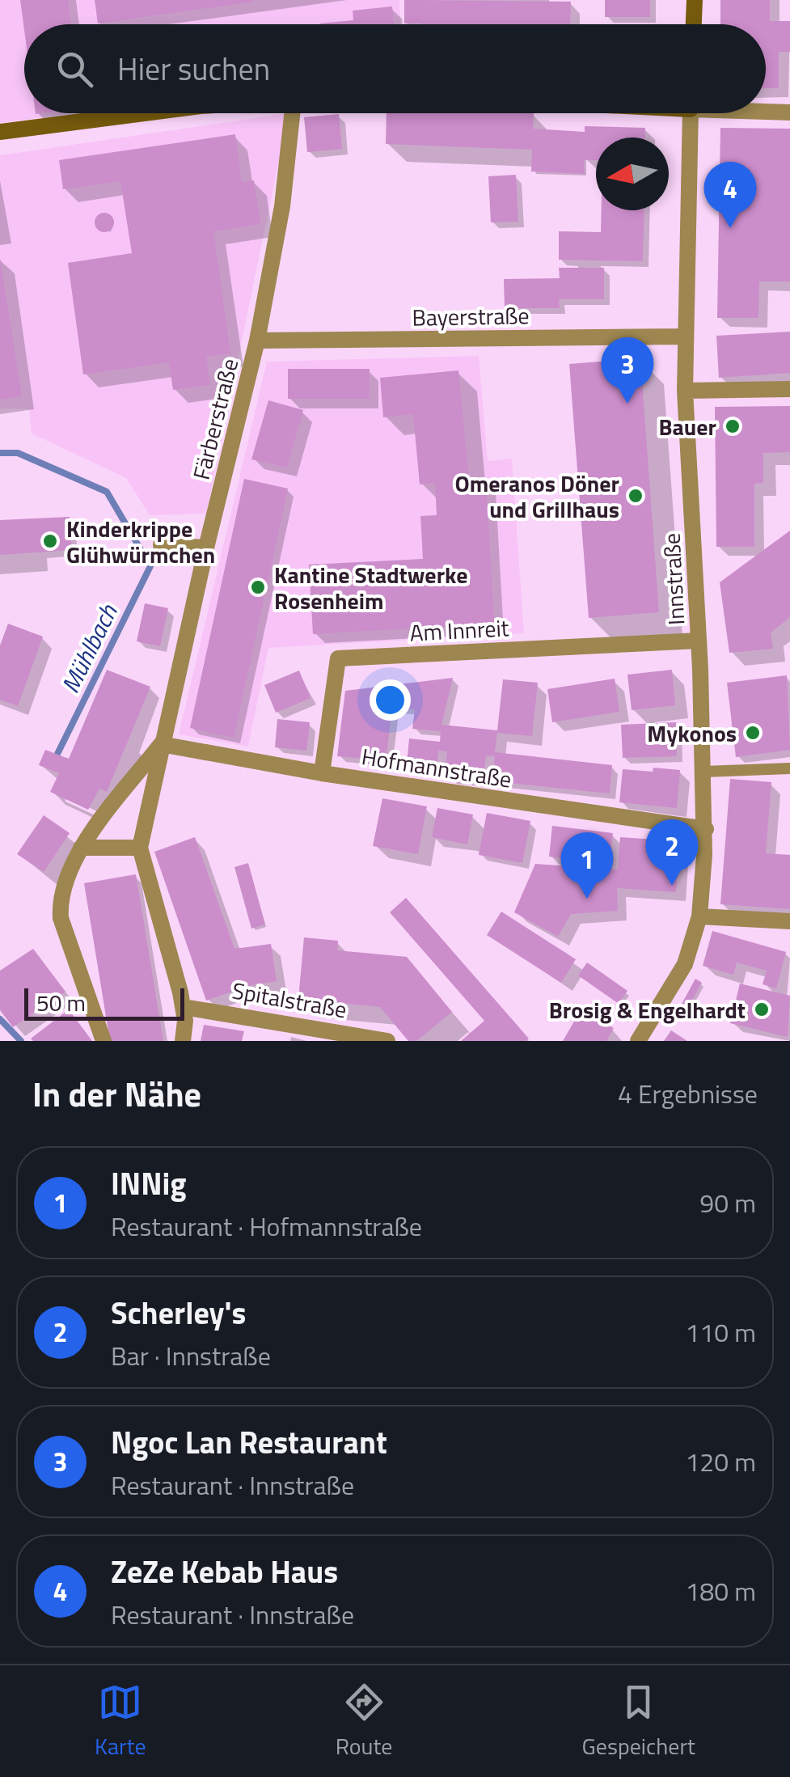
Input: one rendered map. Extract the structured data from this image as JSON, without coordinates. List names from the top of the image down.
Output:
{
  "streets": {
    "street": [
      "Bayerstraße",
      "Färberstraße",
      "Innstraße",
      "Am Innreit",
      "Hofmannstraße",
      "Spitalstraße"
    ]
  },
  "crossings": [
    ["Bayerstraße", "Färberstraße"],
    ["Bayerstraße", "Innstraße"],
    ["Färberstraße", "Hofmannstraße"],
    ["Färberstraße", "Spitalstraße"],
    ["Innstraße", "Am Innreit"],
    ["Innstraße", "Hofmannstraße"],
    ["Am Innreit", "Hofmannstraße"]
  ],
  "water": ["Mühlbach"],
  "places": [
    "Bauer",
    "Omeranos Döner und Grillhaus",
    "Kinderkrippe Glühwürmchen",
    "Kantine Stadtwerke Rosenheim",
    "Mykonos",
    "Brosig & Engelhardt"
  ],
  "scale_bar": "50 m",
  "north": "left",
  "page": {
    "search": "Hier suchen",
    "pins": [
      "4",
      "3",
      "2",
      "1"
    ],
    "scale": "50 m",
    "heading": ["In der Nähe", "4 Ergebnisse"],
    "list": [
      {
        "mark": "1",
        "name": "INNig",
        "note": "Restaurant · Hofmannstraße",
        "value": "90 m"
      },
      {
        "mark": "2",
        "name": "Scherley's",
        "note": "Bar · Innstraße",
        "value": "110 m"
      },
      {
        "mark": "3",
        "name": "Ngoc Lan Restaurant",
        "note": "Restaurant · Innstraße",
        "value": "120 m"
      },
      {
        "mark": "4",
        "name": "ZeZe Kebab Haus",
        "note": "Restaurant · Innstraße",
        "value": "180 m"
      }
    ],
    "nav": ["Karte", "Route", "Gespeichert"]
  }
}
